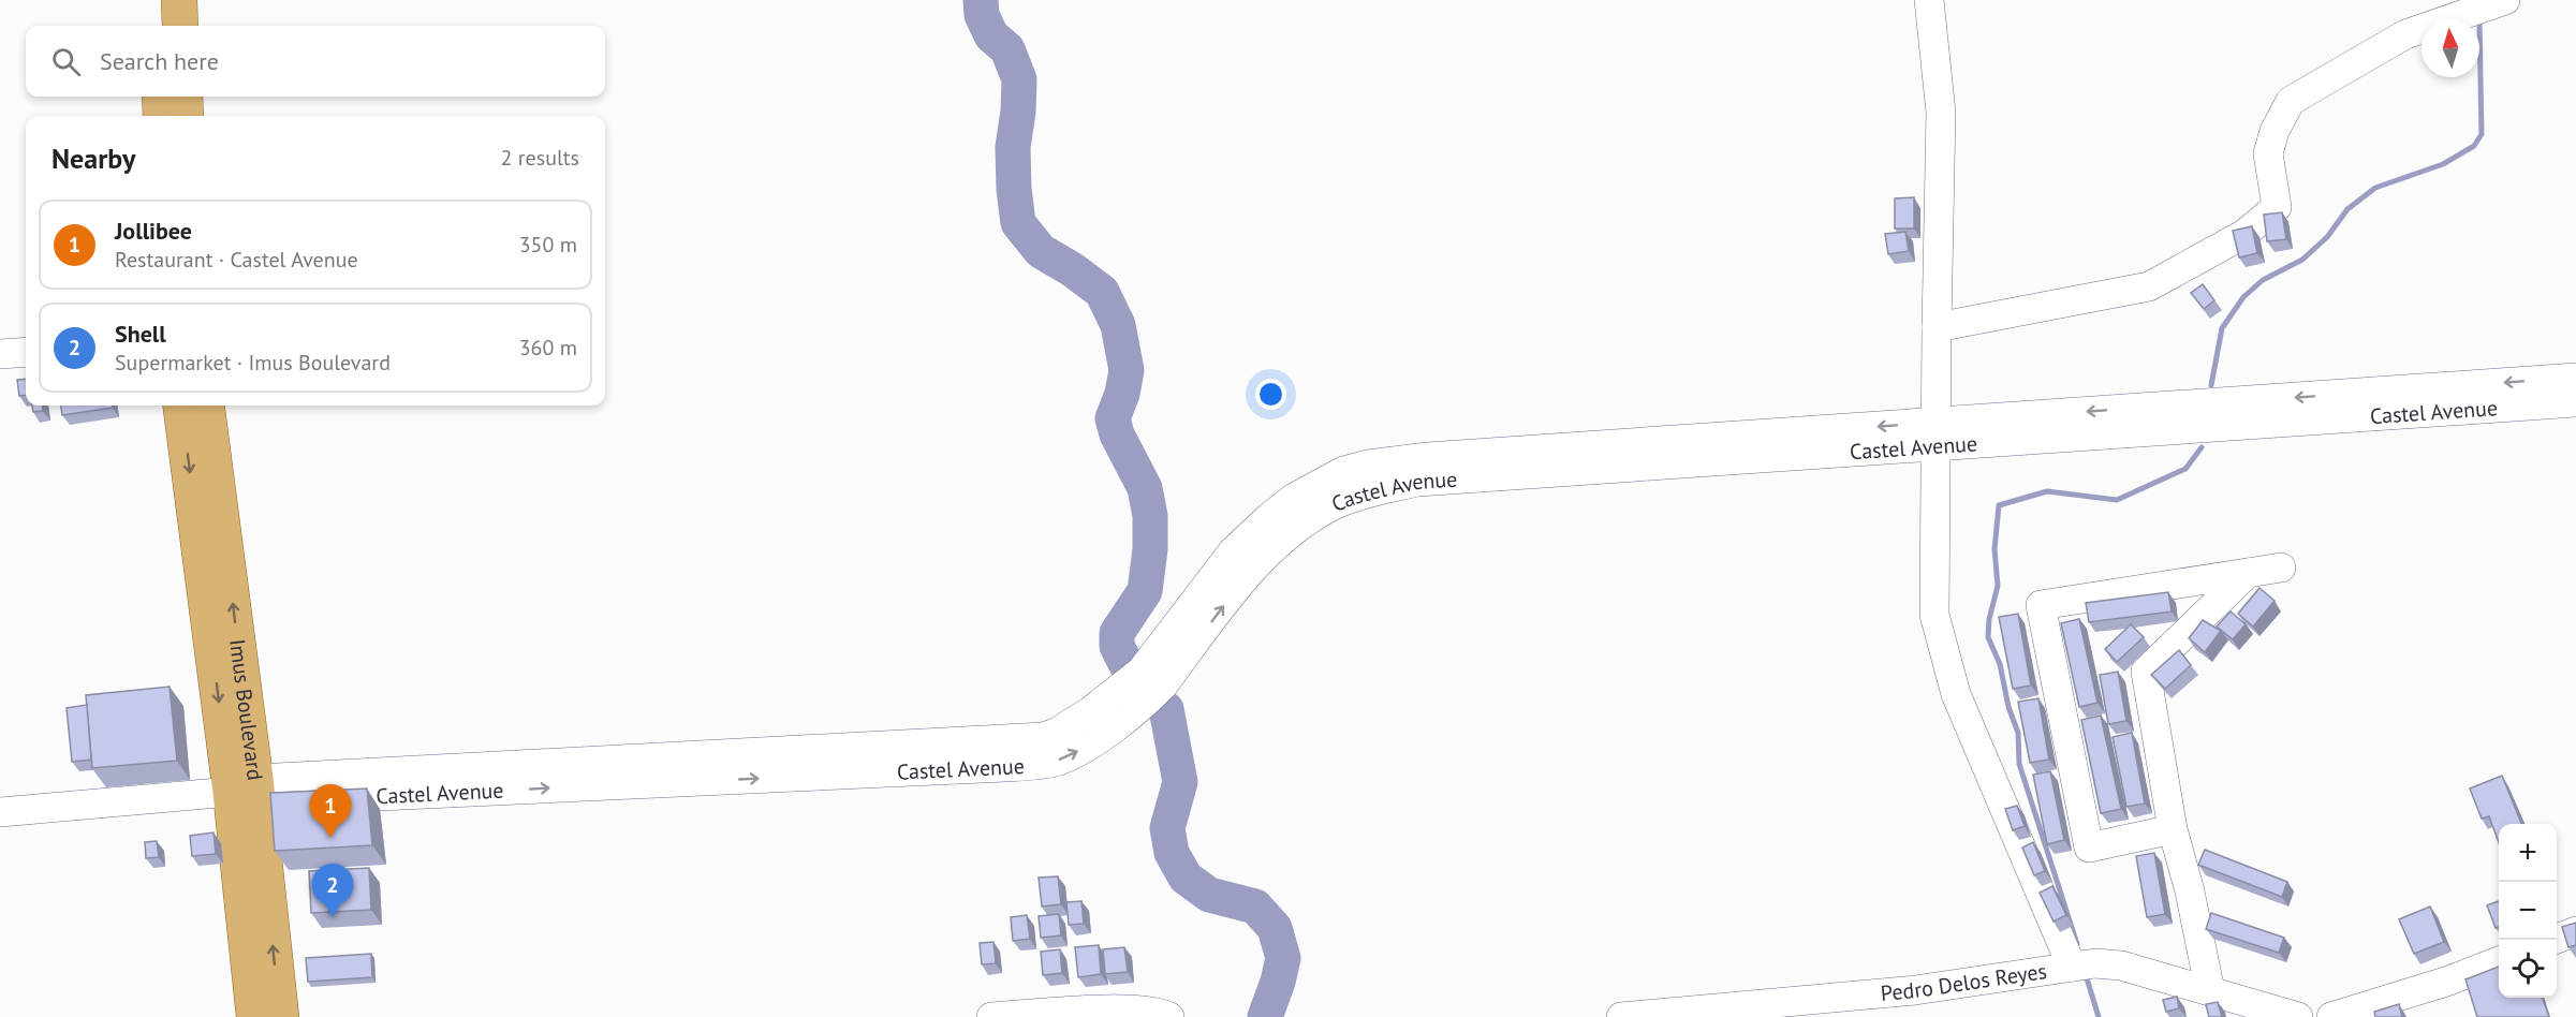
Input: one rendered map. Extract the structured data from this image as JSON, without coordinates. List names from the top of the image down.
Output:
{
  "streets": {
    "main road": ["Imus Boulevard"],
    "street": ["Castel Avenue", "Pedro Delos Reyes"]
  },
  "crossings": [
    ["Castel Avenue", "Imus Boulevard"]
  ],
  "north": "top",
  "page": {
    "search": "Search here",
    "heading": ["Nearby", "2 results"],
    "list": [
      {
        "mark": "1",
        "name": "Jollibee",
        "note": "Restaurant · Castel Avenue",
        "value": "350 m"
      },
      {
        "mark": "2",
        "name": "Shell",
        "note": "Supermarket · Imus Boulevard",
        "value": "360 m"
      }
    ],
    "pins": ["1", "2"],
    "map_buttons": ["+", "−"]
  }
}
